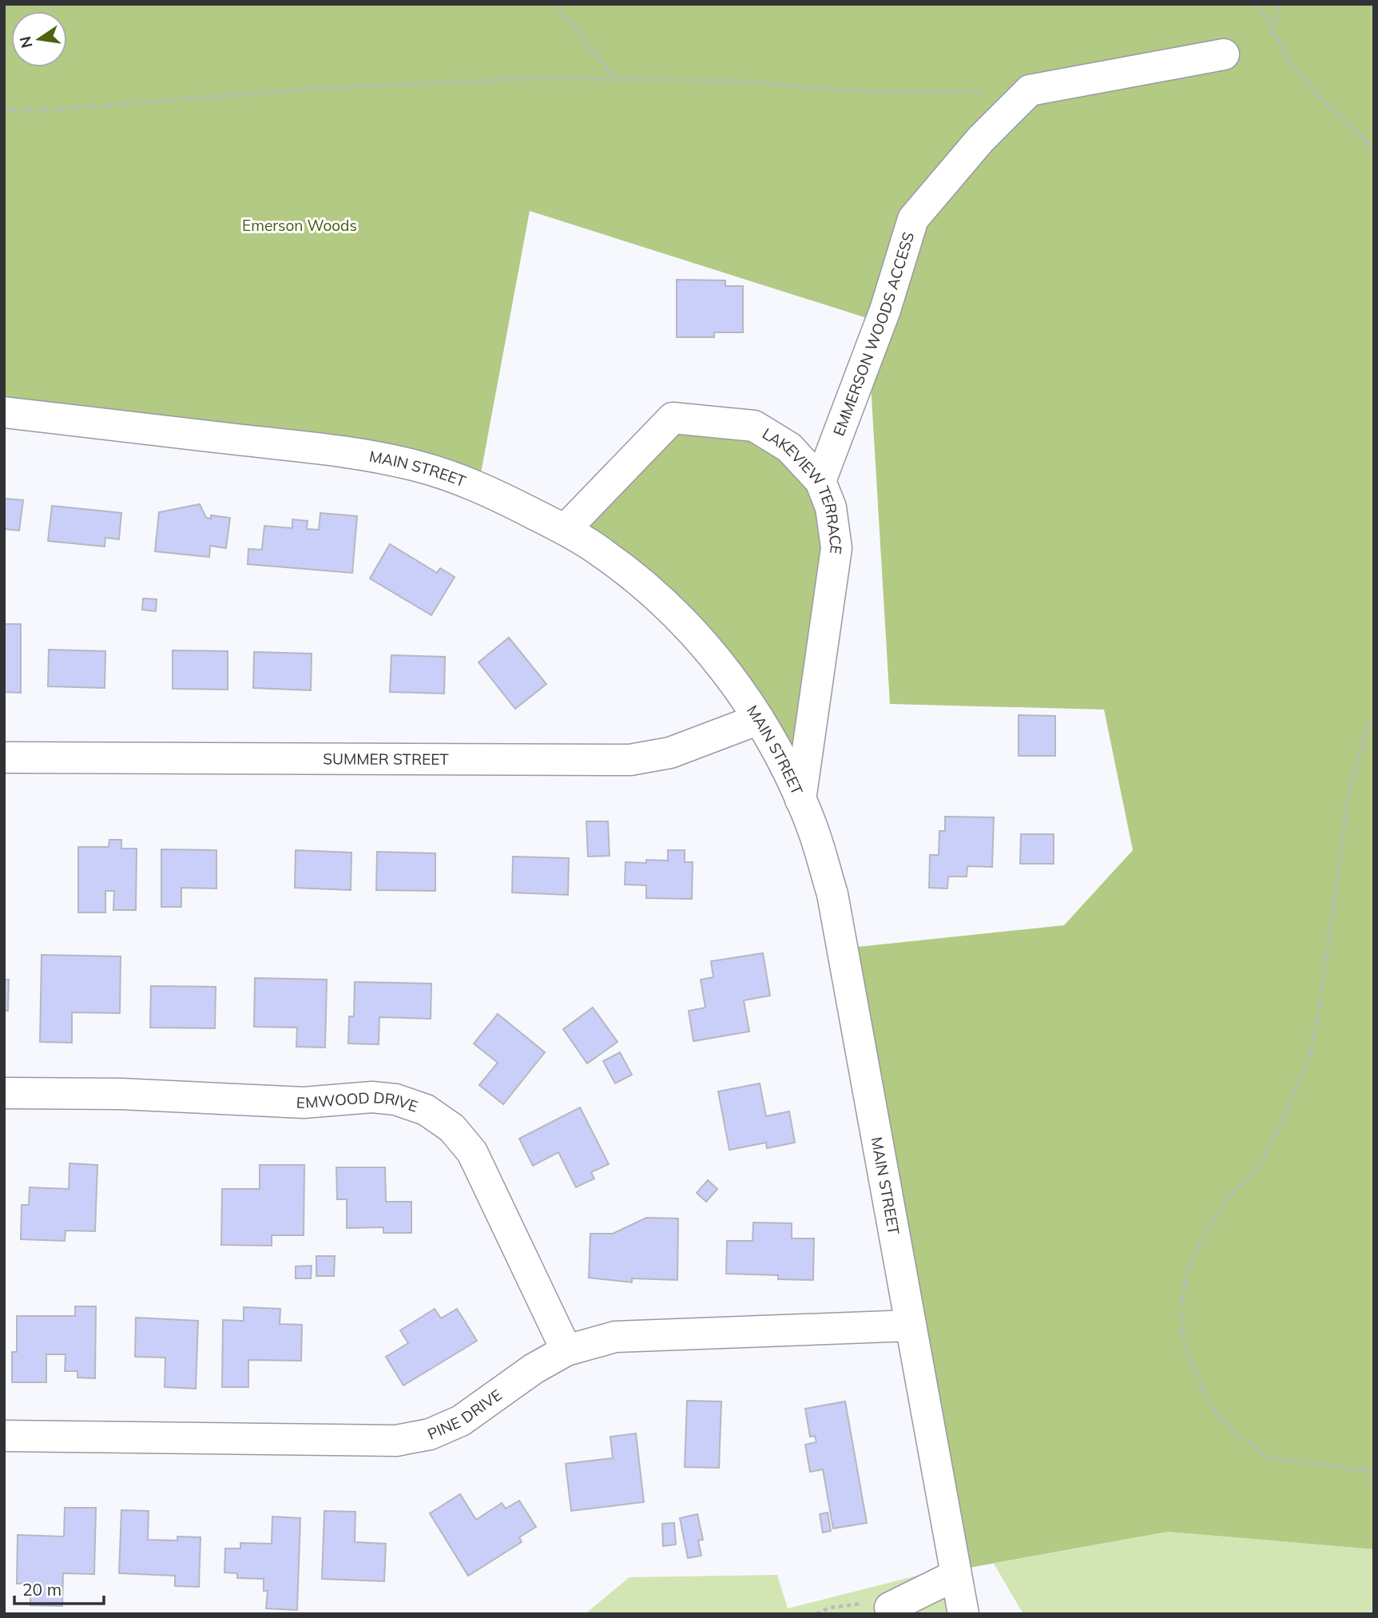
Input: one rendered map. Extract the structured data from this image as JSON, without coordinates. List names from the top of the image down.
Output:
{
  "streets": {
    "street": [
      "EMMERSON WOODS ACCESS",
      "MAIN STREET",
      "LAKEVIEW TERRACE",
      "SUMMER STREET",
      "EMWOOD DRIVE",
      "PINE DRIVE"
    ]
  },
  "crossings": [
    ["EMMERSON WOODS ACCESS", "LAKEVIEW TERRACE"],
    ["MAIN STREET", "LAKEVIEW TERRACE"],
    ["MAIN STREET", "SUMMER STREET"],
    ["MAIN STREET", "PINE DRIVE"],
    ["EMWOOD DRIVE", "PINE DRIVE"]
  ],
  "parks": ["Emerson Woods"],
  "scale_bar": "20 m",
  "north": "left"
}
